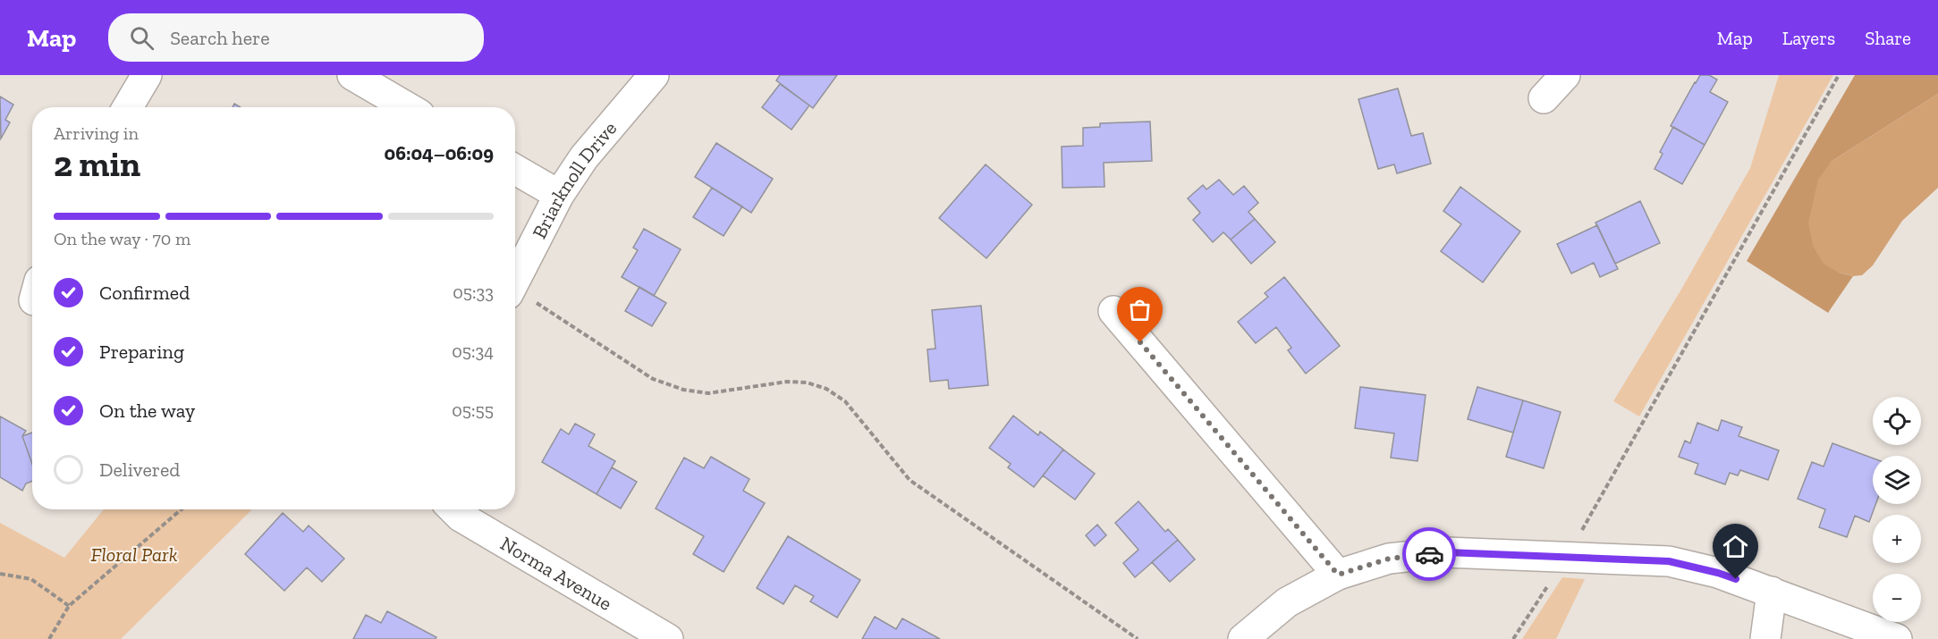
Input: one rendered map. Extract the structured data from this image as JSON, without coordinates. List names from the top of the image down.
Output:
{
  "streets": {
    "street": ["Briarknoll Drive", "Norma Avenue"]
  },
  "parks": ["Floral Park"],
  "page": {
    "header": "Map",
    "search": "Search here",
    "nav": ["Map", "Layers", "Share"],
    "heading": ["2 min", "Arriving in", "06:04–06:09"],
    "bar": "On the way · 70 m",
    "list": [
      ["Confirmed", "05:33"],
      ["Preparing", "05:34"],
      ["On the way", "05:55"],
      "Delivered"
    ],
    "map_buttons": ["+", "−"]
  }
}
